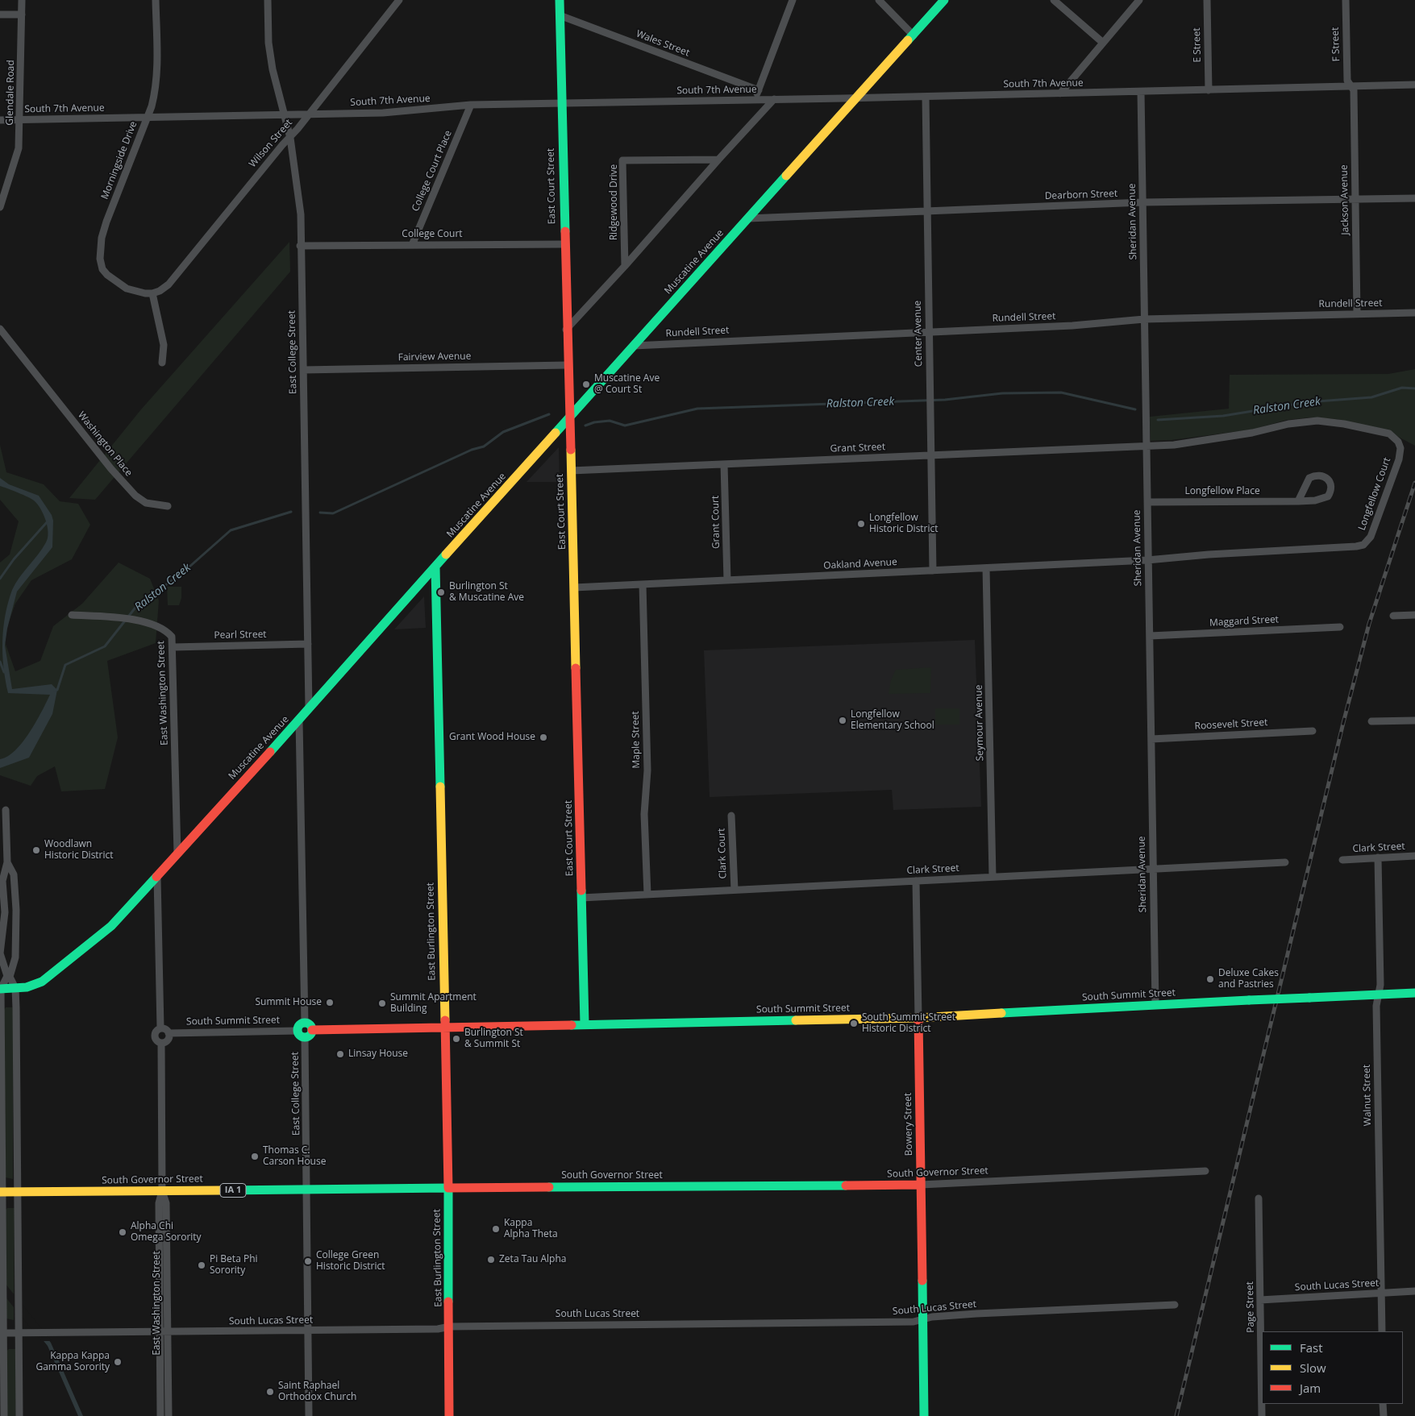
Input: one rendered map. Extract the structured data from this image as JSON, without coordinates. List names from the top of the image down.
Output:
{
  "streets": {
    "street": [
      "Wales Street",
      "F Street",
      "E Street",
      "South 7th Avenue",
      "Glendale Road",
      "Wilson Street",
      "Morningside Drive",
      "College Court Place",
      "East Court Street",
      "Dearborn Street",
      "Jackson Avenue",
      "Ridgewood Drive",
      "Sheridan Avenue",
      "College Court",
      "Muscatine Avenue",
      "Rundell Street",
      "Center Avenue",
      "East College Street",
      "Fairview Avenue",
      "Washington Place",
      "Grant Street",
      "Longfellow Place",
      "Longfellow Court",
      "Grant Court",
      "Oakland Avenue",
      "Maggard Street",
      "Pearl Street",
      "East Washington Street",
      "Seymour Avenue",
      "Roosevelt Street",
      "Maple Street",
      "Clark Street",
      "Clark Court",
      "East Burlington Street",
      "South Summit Street",
      "Walnut Street",
      "Bowery Street",
      "South Governor Street",
      "IA 1",
      "South Lucas Street",
      "Page Street"
    ]
  },
  "crossings": [
    ["Wales Street", "East Court Street"],
    ["F Street", "South 7th Avenue"],
    ["F Street", "Jackson Avenue"],
    ["E Street", "South 7th Avenue"],
    ["South 7th Avenue", "Glendale Road"],
    ["South 7th Avenue", "Wilson Street"],
    ["South 7th Avenue", "Morningside Drive"],
    ["South 7th Avenue", "College Court Place"],
    ["South 7th Avenue", "East Court Street"],
    ["South 7th Avenue", "Jackson Avenue"],
    ["South 7th Avenue", "Sheridan Avenue"],
    ["South 7th Avenue", "Muscatine Avenue"],
    ["South 7th Avenue", "Center Avenue"],
    ["South 7th Avenue", "East College Street"],
    ["Wilson Street", "Morningside Drive"],
    ["Wilson Street", "East College Street"],
    ["College Court Place", "College Court"],
    ["East Court Street", "College Court"],
    ["East Court Street", "Muscatine Avenue"],
    ["East Court Street", "Fairview Avenue"],
    ["East Court Street", "Grant Street"],
    ["East Court Street", "Oakland Avenue"],
    ["East Court Street", "Clark Street"],
    ["East Court Street", "South Summit Street"],
    ["Dearborn Street", "Jackson Avenue"],
    ["Dearborn Street", "Sheridan Avenue"],
    ["Dearborn Street", "Muscatine Avenue"],
    ["Dearborn Street", "Center Avenue"],
    ["Jackson Avenue", "Rundell Street"],
    ["Sheridan Avenue", "Rundell Street"],
    ["Sheridan Avenue", "Grant Street"],
    ["Sheridan Avenue", "Longfellow Place"],
    ["Sheridan Avenue", "Longfellow Court"],
    ["Sheridan Avenue", "Oakland Avenue"],
    ["Sheridan Avenue", "Maggard Street"],
    ["Sheridan Avenue", "Roosevelt Street"],
    ["Sheridan Avenue", "Clark Street"],
    ["Sheridan Avenue", "South Summit Street"],
    ["College Court", "East College Street"],
    ["Muscatine Avenue", "Rundell Street"],
    ["Muscatine Avenue", "East College Street"],
    ["Muscatine Avenue", "East Washington Street"],
    ["Muscatine Avenue", "East Burlington Street"],
    ["Rundell Street", "Center Avenue"],
    ["Center Avenue", "Grant Street"],
    ["Center Avenue", "Oakland Avenue"],
    ["East College Street", "Fairview Avenue"],
    ["East College Street", "Pearl Street"],
    ["East College Street", "South Summit Street"],
    ["East College Street", "South Governor Street"],
    ["East College Street", "South Lucas Street"],
    ["Grant Street", "Longfellow Court"],
    ["Grant Street", "Grant Court"],
    ["Longfellow Court", "Oakland Avenue"],
    ["Grant Court", "Oakland Avenue"],
    ["Oakland Avenue", "Seymour Avenue"],
    ["Oakland Avenue", "Maple Street"],
    ["Pearl Street", "East Washington Street"],
    ["East Washington Street", "South Summit Street"],
    ["East Washington Street", "South Governor Street"],
    ["East Washington Street", "South Lucas Street"],
    ["Seymour Avenue", "Clark Street"],
    ["Maple Street", "Clark Street"],
    ["Clark Street", "Clark Court"],
    ["Clark Street", "Walnut Street"],
    ["Clark Street", "Bowery Street"],
    ["East Burlington Street", "South Summit Street"],
    ["East Burlington Street", "South Governor Street"],
    ["East Burlington Street", "South Lucas Street"],
    ["South Summit Street", "Walnut Street"],
    ["South Summit Street", "Bowery Street"],
    ["Walnut Street", "South Lucas Street"],
    ["Bowery Street", "South Governor Street"],
    ["Bowery Street", "South Lucas Street"],
    ["South Governor Street", "IA 1"],
    ["South Lucas Street", "Page Street"]
  ],
  "water": ["Ralston Creek"],
  "places": [
    "Muscatine Ave @ Court St",
    "Longfellow Historic District",
    "Burlington St & Muscatine Ave",
    "Longfellow Elementary School",
    "Grant Wood House",
    "Woodlawn Historic District",
    "Deluxe Cakes and Pastries",
    "Summit House",
    "Summit Apartment Building",
    "South Summit Street Historic District",
    "Burlington St & Summit St",
    "Linsay House",
    "Thomas C. Carson House",
    "Kappa Alpha Theta",
    "Alpha Chi Omega Sorority",
    "Zeta Tau Alpha",
    "College Green Historic District",
    "Pi Beta Phi Sorority",
    "Kappa Kappa Gamma Sorority",
    "Saint Raphael Orthodox Church"
  ],
  "legend": ["Fast", "Slow", "Jam"]
}
